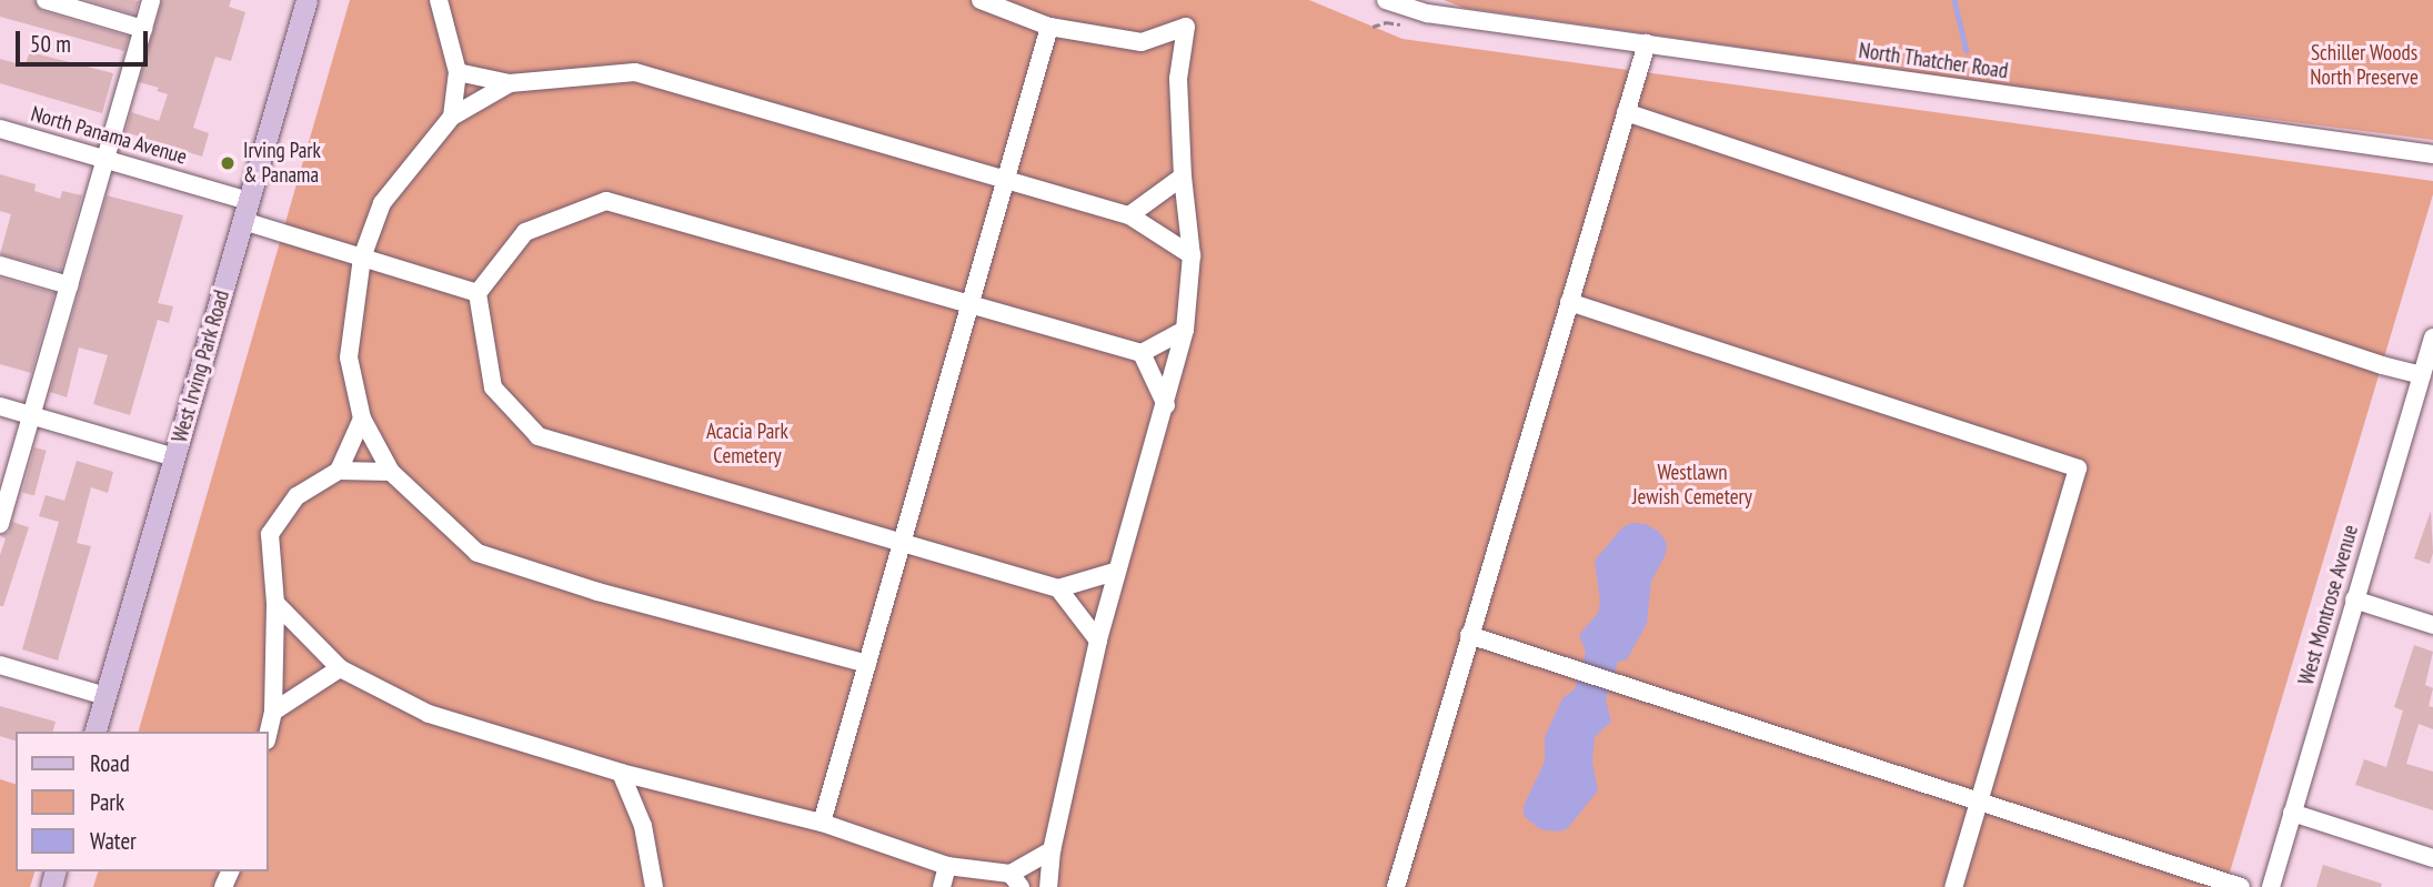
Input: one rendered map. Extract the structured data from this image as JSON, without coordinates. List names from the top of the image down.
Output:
{
  "streets": {
    "main road": ["West Irving Park Road"],
    "street": ["North Thatcher Road", "North Panama Avenue", "West Montrose Avenue"]
  },
  "crossings": [
    ["North Panama Avenue", "West Irving Park Road"]
  ],
  "parks": ["Schiller Woods North Preserve", "Acacia Park Cemetery", "Westlawn Jewish Cemetery"],
  "places": ["Irving Park & Panama"],
  "legend": ["Road", "Park", "Water"],
  "scale_bar": "50 m"
}
